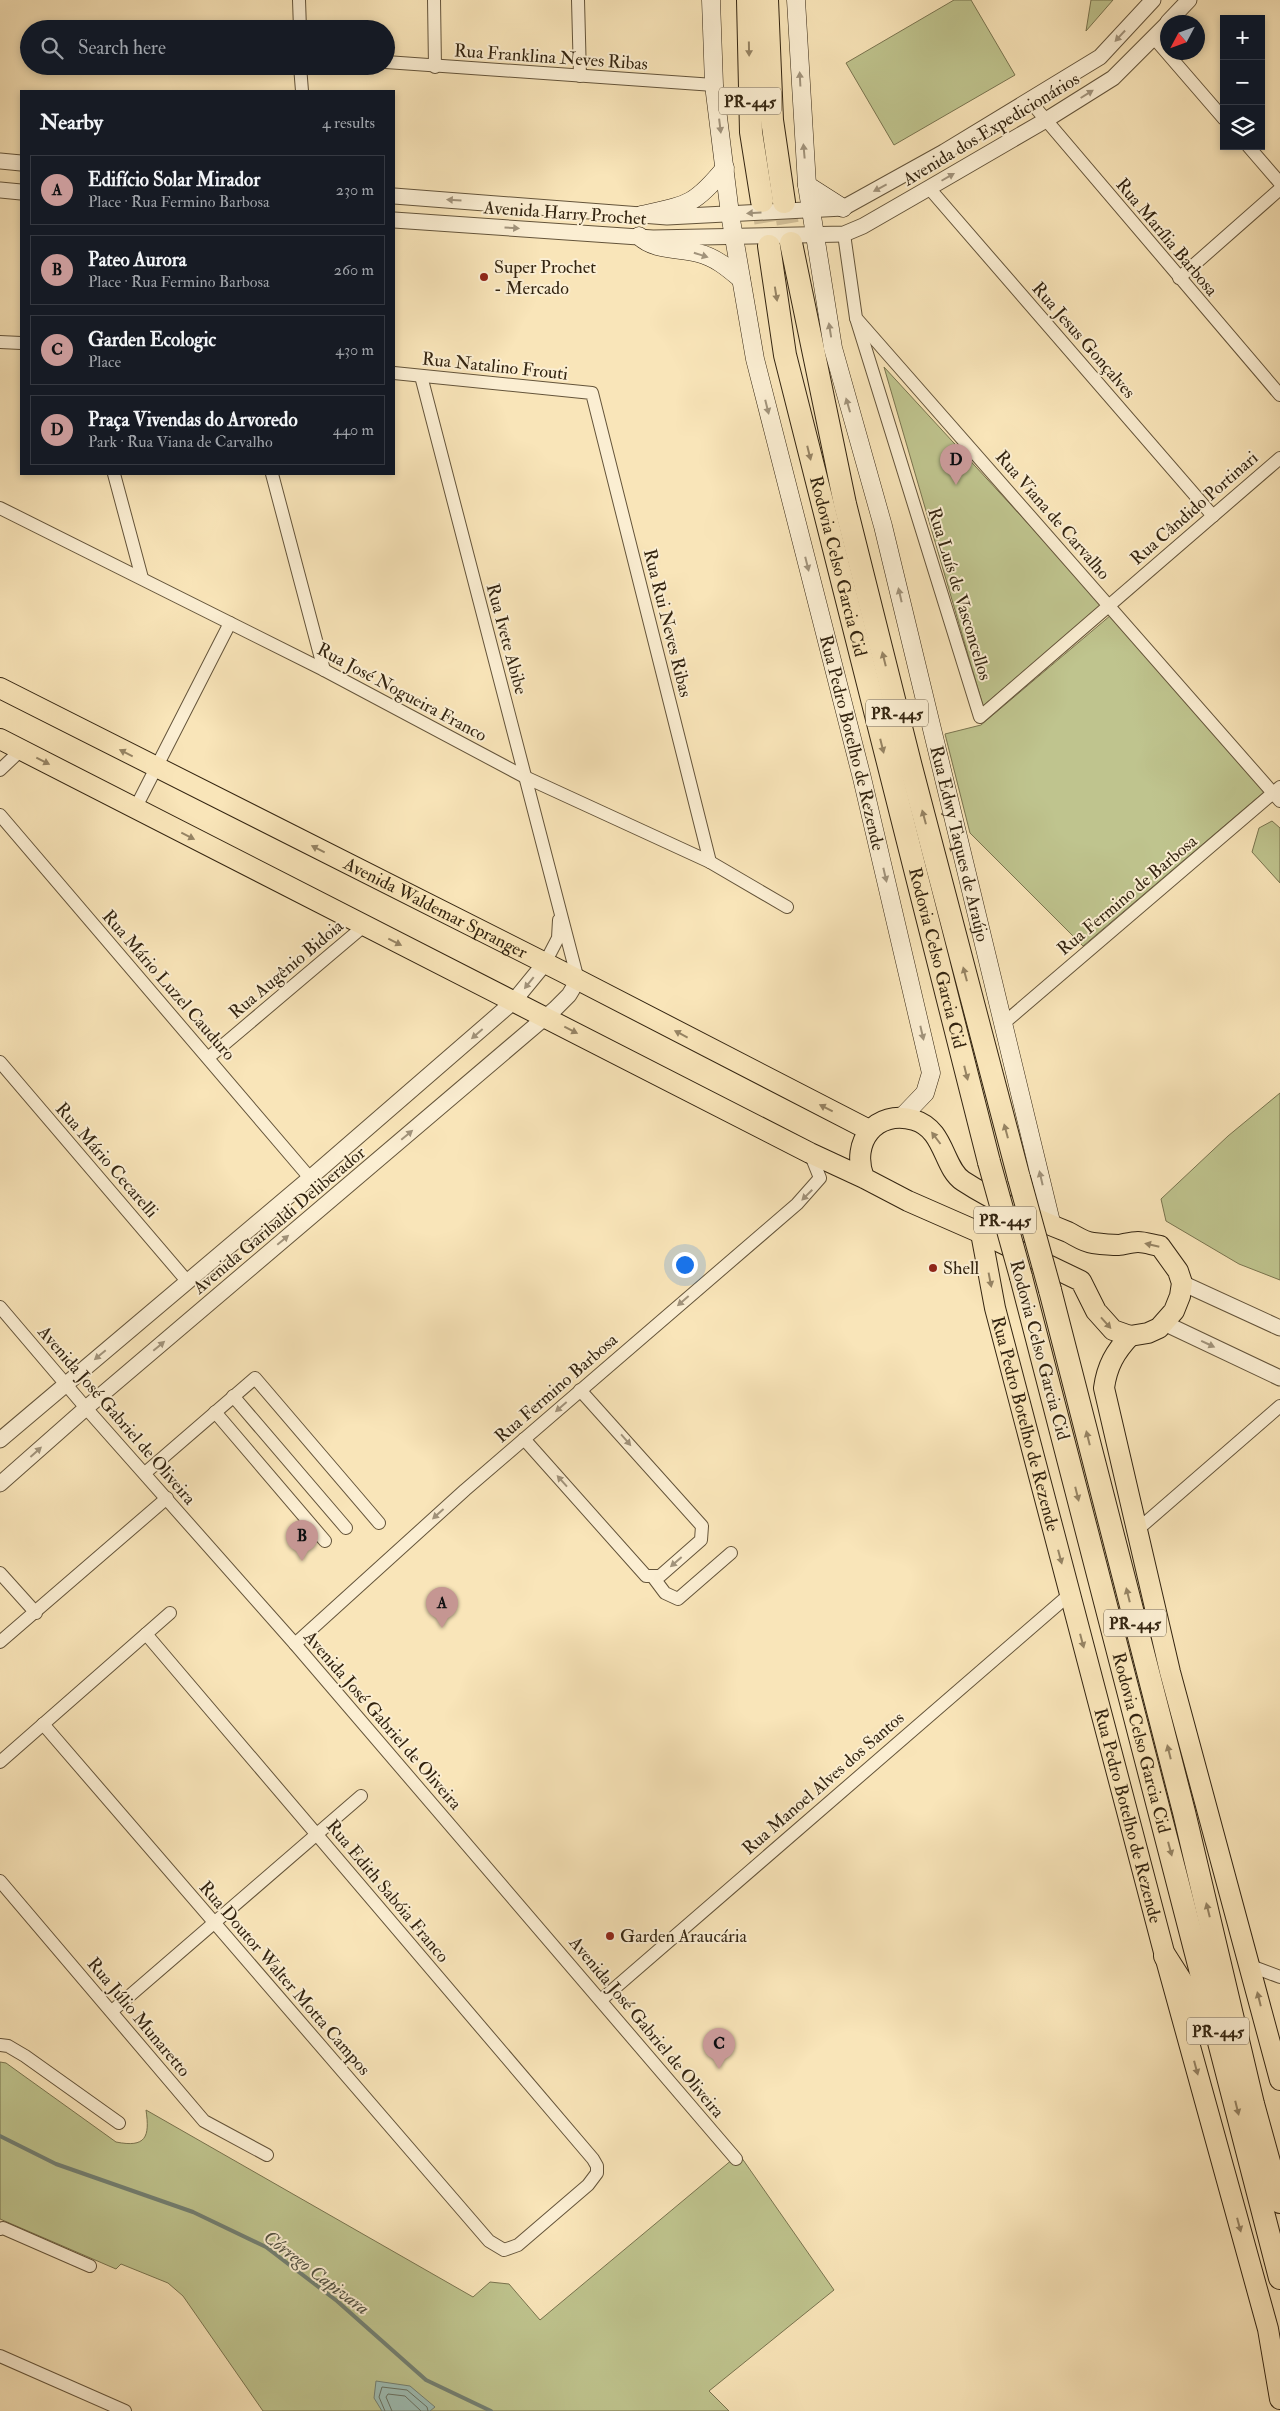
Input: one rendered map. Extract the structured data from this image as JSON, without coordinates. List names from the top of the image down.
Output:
{
  "streets": {
    "highway": ["PR-445", "Rodovia Celso Garcia Cid"],
    "main road": ["Rua Pedro Botelho de Rezende", "Rua Edwy Taques de Araújo", "Avenida Waldemar Spranger"],
    "street": [
      "Rua Franklina Neves Ribas",
      "Avenida dos Expedicionários",
      "Avenida Harry Prochet",
      "Rua Marília Barbosa",
      "Rua Jesus Gonçalves",
      "Rua Natalino Frouti",
      "Rua Cândido Portinari",
      "Rua Viana de Carvalho",
      "Rua Luís de Vasconcellos",
      "Rua Rui Neves Ribas",
      "Rua Ivete Abibe",
      "Rua José Nogueira Franco",
      "Rua Fermino de Barbosa",
      "Rua Augênio Bidoia",
      "Rua Mário Luzel Cauduro",
      "Rua Mário Cecarelli",
      "Avenida Garibaldi Deliberador",
      "Rua Fermino Barbosa",
      "Avenida José Gabriel de Oliveira",
      "Rua Manoel Alves dos Santos",
      "Rua Edith Sabóia Franco",
      "Rua Doutor Walter Motta Campos",
      "Rua Júlio Munaretto"
    ]
  },
  "crossings": [
    ["Rua Franklina Neves Ribas", "PR-445"],
    ["PR-445", "Avenida dos Expedicionários"],
    ["PR-445", "Avenida Harry Prochet"],
    ["PR-445", "Rua Pedro Botelho de Rezende"],
    ["PR-445", "Rua Edwy Taques de Araújo"],
    ["Avenida dos Expedicionários", "Avenida Harry Prochet"],
    ["Avenida dos Expedicionários", "Rua Marília Barbosa"],
    ["Avenida dos Expedicionários", "Rua Jesus Gonçalves"],
    ["Avenida dos Expedicionários", "Rua Edwy Taques de Araújo"],
    ["Avenida Harry Prochet", "Rua Edwy Taques de Araújo"],
    ["Rua Jesus Gonçalves", "Rua Cândido Portinari"],
    ["Rua Natalino Frouti", "Rua Rui Neves Ribas"],
    ["Rua Natalino Frouti", "Rua Ivete Abibe"],
    ["Rua Cândido Portinari", "Rua Viana de Carvalho"],
    ["Rua Cândido Portinari", "Rua Luís de Vasconcellos"],
    ["Rua Viana de Carvalho", "Rua Luís de Vasconcellos"],
    ["Rua Viana de Carvalho", "Rua Fermino de Barbosa"],
    ["Rua Rui Neves Ribas", "Rua José Nogueira Franco"],
    ["Rua Ivete Abibe", "Rua José Nogueira Franco"],
    ["Rua Ivete Abibe", "Avenida Waldemar Spranger"],
    ["Rua Ivete Abibe", "Avenida Garibaldi Deliberador"],
    ["Rua Pedro Botelho de Rezende", "Rua Manoel Alves dos Santos"],
    ["Rua Edwy Taques de Araújo", "Rua Fermino de Barbosa"],
    ["Avenida Waldemar Spranger", "Avenida Garibaldi Deliberador"],
    ["Rua Augênio Bidoia", "Rua Mário Luzel Cauduro"],
    ["Rua Mário Luzel Cauduro", "Avenida Garibaldi Deliberador"],
    ["Rua Mário Cecarelli", "Avenida Garibaldi Deliberador"],
    ["Avenida Garibaldi Deliberador", "Avenida José Gabriel de Oliveira"],
    ["Rua Fermino Barbosa", "Avenida José Gabriel de Oliveira"],
    ["Avenida José Gabriel de Oliveira", "Rua Manoel Alves dos Santos"],
    ["Rua Edith Sabóia Franco", "Rua Doutor Walter Motta Campos"]
  ],
  "one_way": ["Rua Edwy Taques de Araújo", "Rua Fermino Barbosa"],
  "water": ["Córrego Capivara"],
  "places": ["Super Prochet - Mercado", "Shell", "Garden Araucária"],
  "north": "bottom left",
  "page": {
    "map_buttons": ["+", "−"],
    "search": "Search here",
    "heading": ["Nearby", "4 results"],
    "list": [
      {
        "mark": "A",
        "name": "Edifício Solar Mirador",
        "note": "Place · Rua Fermino Barbosa",
        "value": "230 m"
      },
      {
        "mark": "B",
        "name": "Pateo Aurora",
        "note": "Place · Rua Fermino Barbosa",
        "value": "260 m"
      },
      {
        "mark": "C",
        "name": "Garden Ecologic",
        "note": "Place",
        "value": "430 m"
      },
      {
        "mark": "D",
        "name": "Praça Vivendas do Arvoredo",
        "note": "Park · Rua Viana de Carvalho",
        "value": "440 m"
      }
    ],
    "pins": [
      "D",
      "B",
      "A",
      "C"
    ]
  }
}
